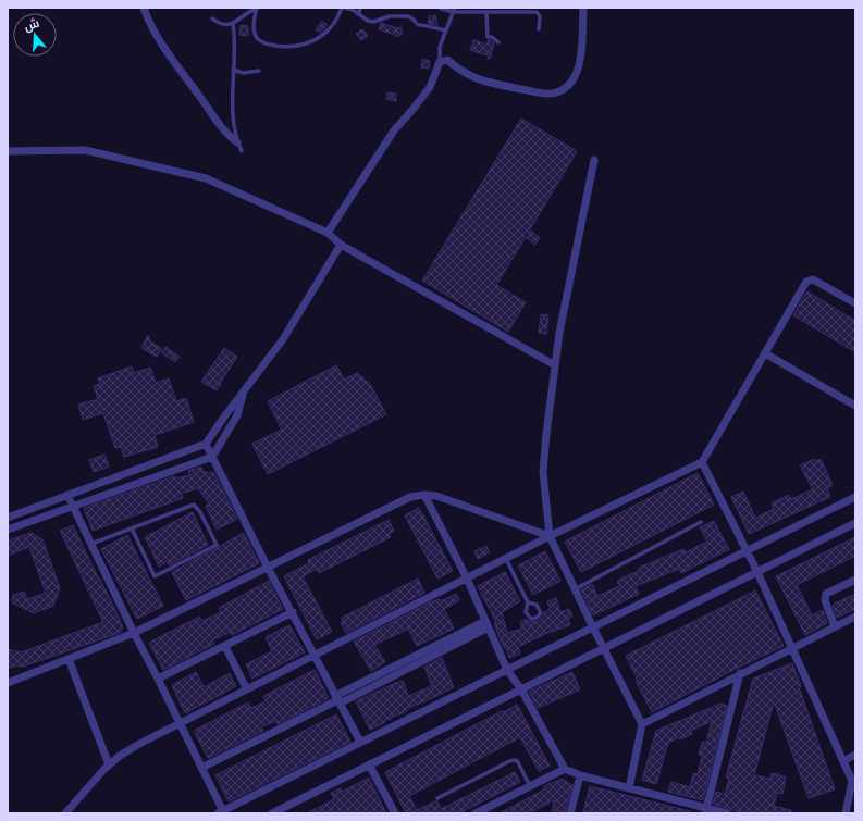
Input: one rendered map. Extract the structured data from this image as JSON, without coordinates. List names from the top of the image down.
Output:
{
  "north": "top"
}
